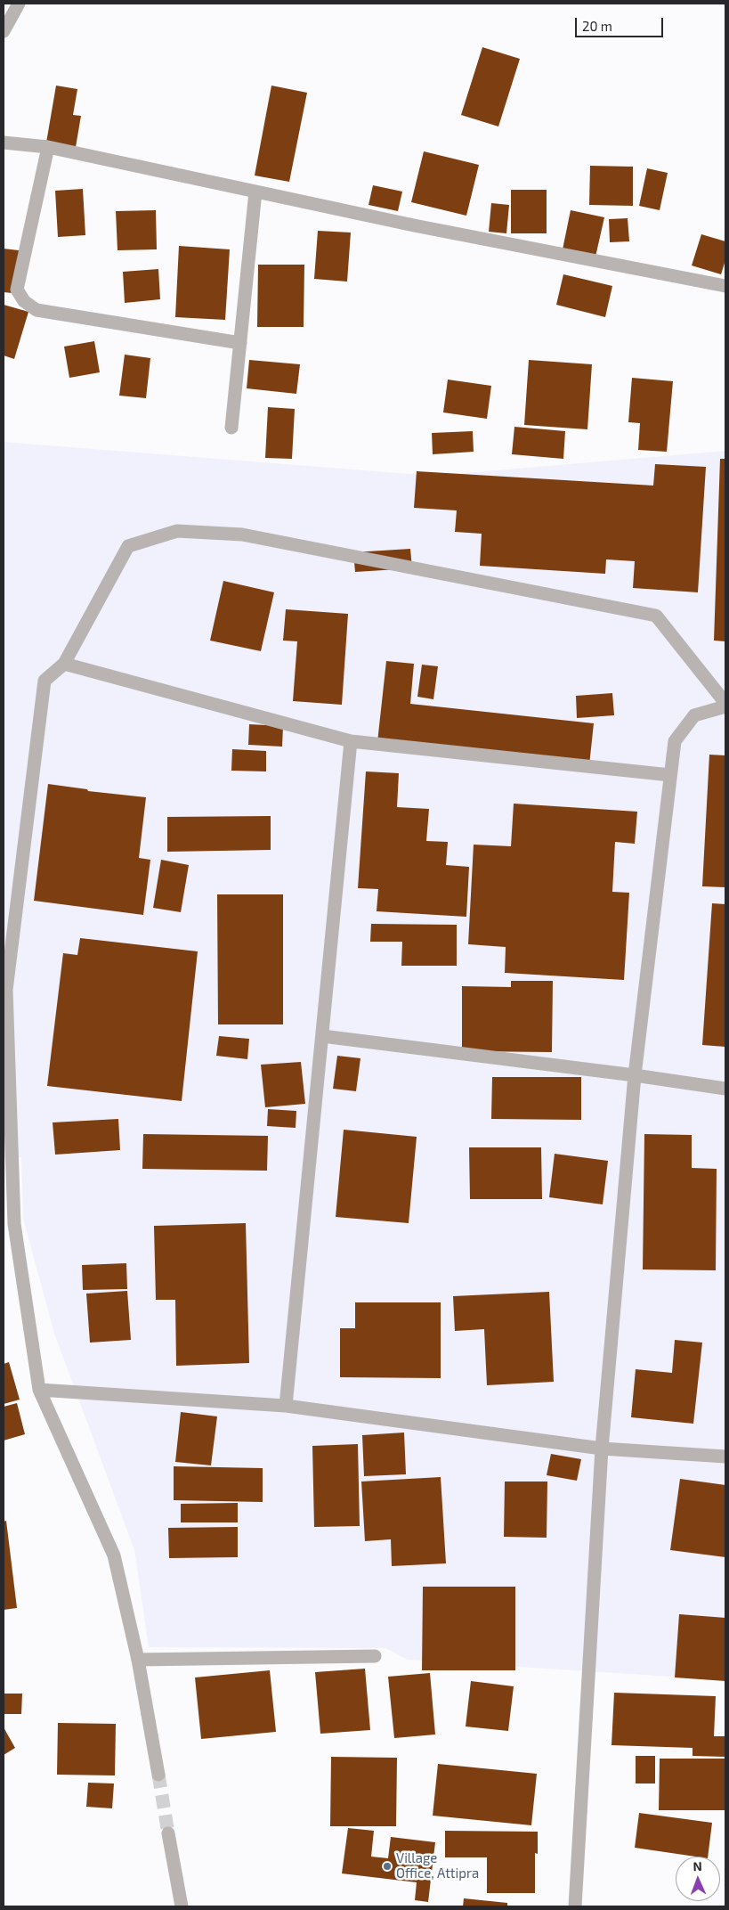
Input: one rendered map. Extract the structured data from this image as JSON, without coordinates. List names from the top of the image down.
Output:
{
  "places": ["Village Office, Attipra"],
  "scale_bar": "20 m",
  "north": "top"
}
